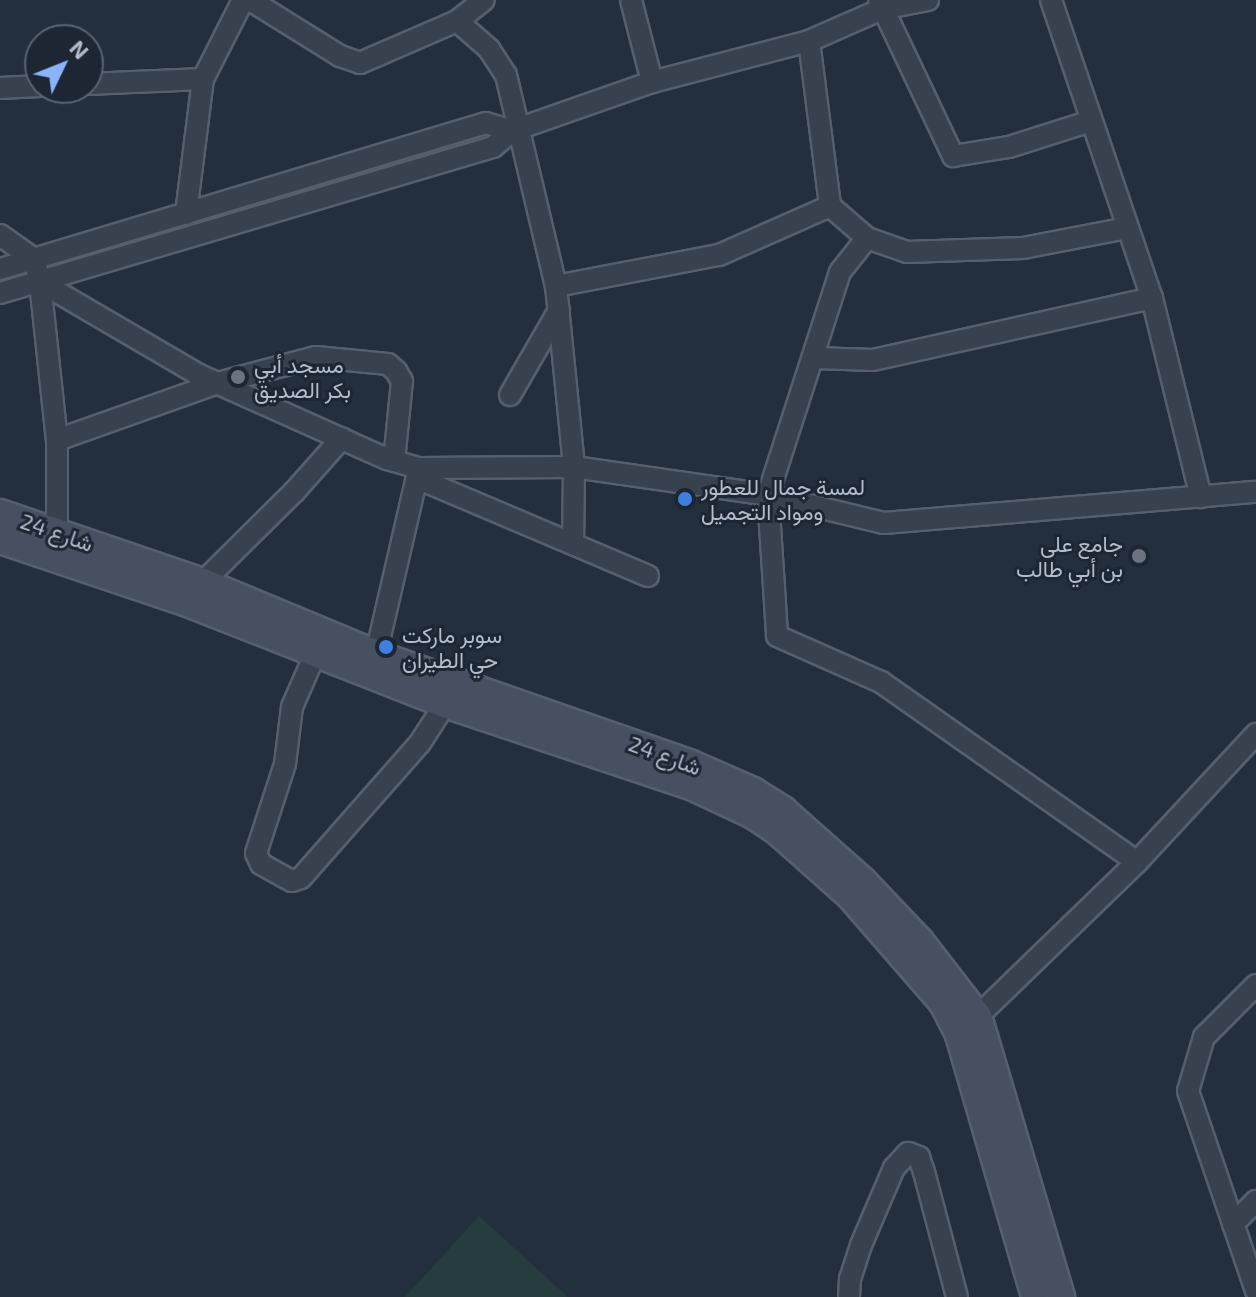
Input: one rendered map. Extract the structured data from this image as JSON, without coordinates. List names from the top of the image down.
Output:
{
  "streets": {
    "street": ["شارع 24"]
  },
  "places": [
    "مسجد أبي بكر الصديق",
    "لمسة جمال للعطور ومواد التجميل",
    "جامع علي بن أبي طالب",
    "سوبر ماركت حي الطيران"
  ],
  "north": "top right"
}
